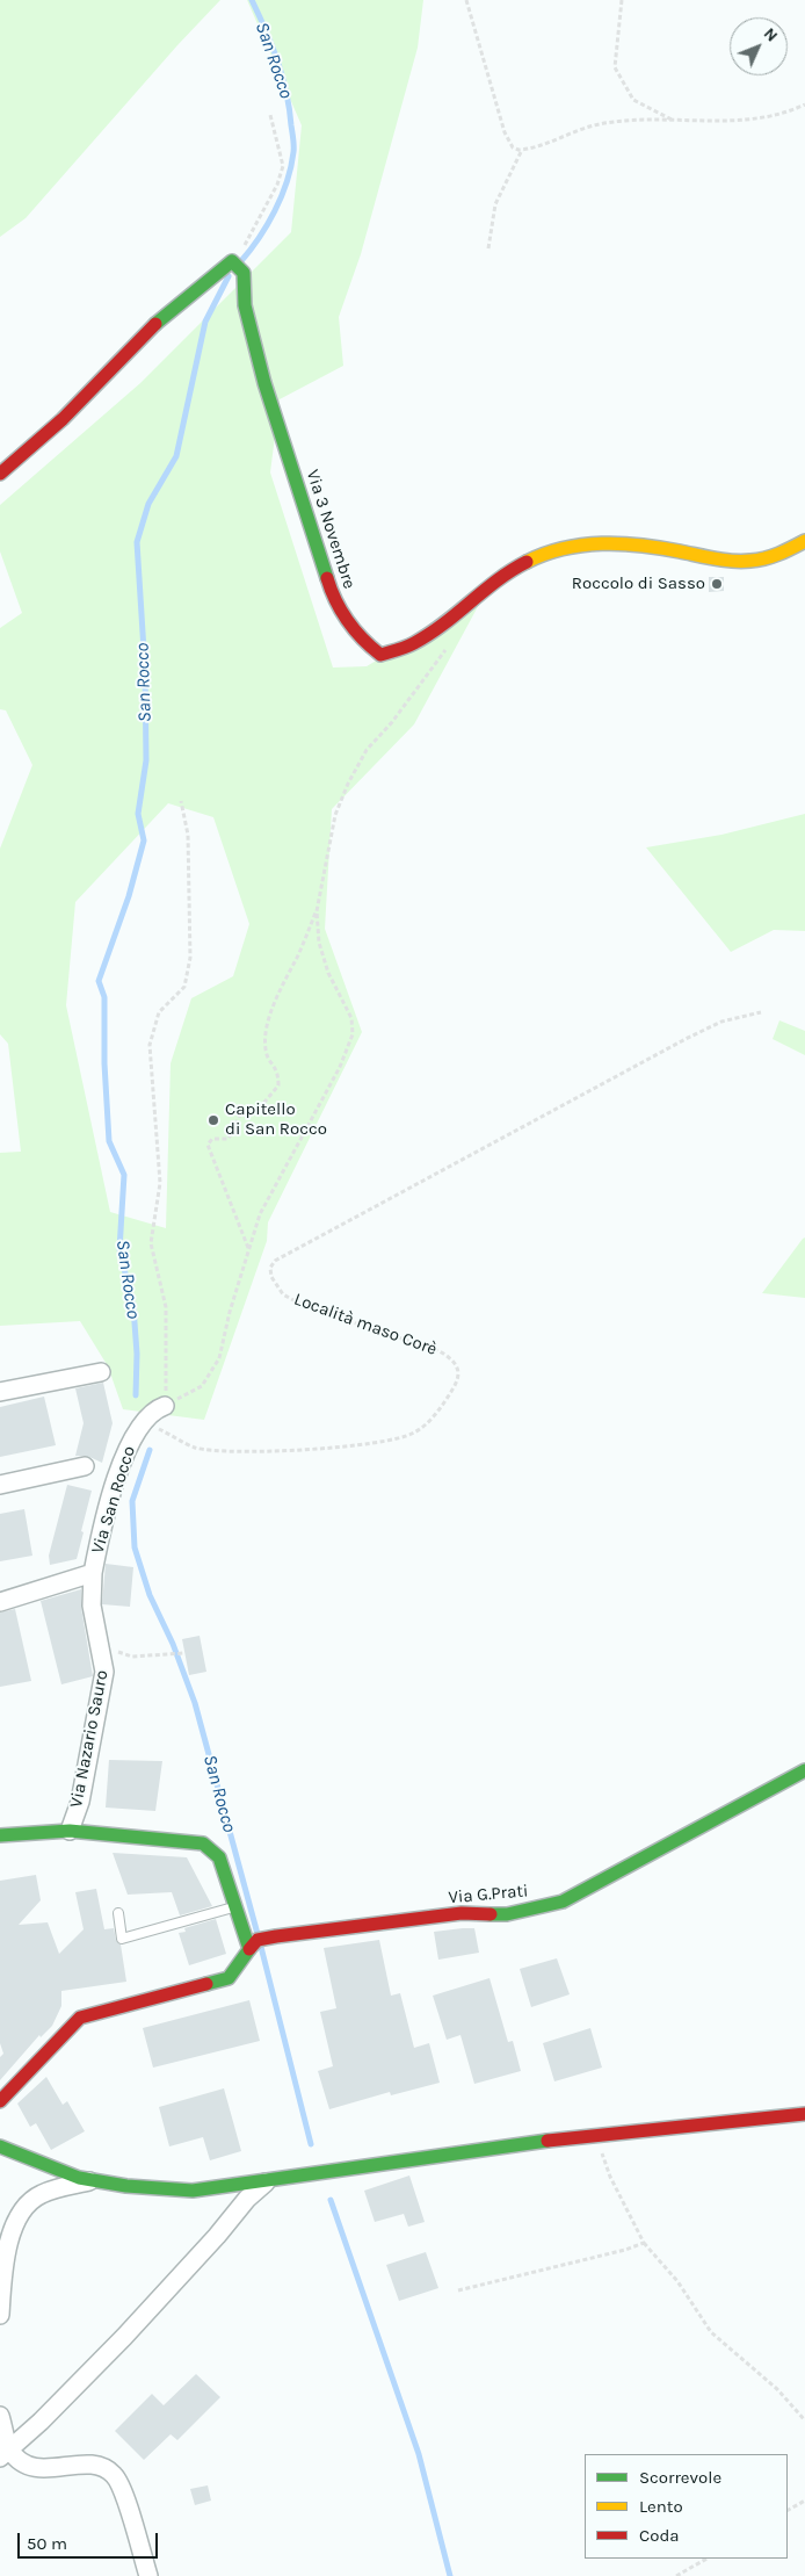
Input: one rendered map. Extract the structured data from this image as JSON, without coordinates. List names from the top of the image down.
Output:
{
  "streets": {
    "street": [
      "Via 3 Novembre",
      "Via San Rocco",
      "Via Nazario Sauro",
      "Via G.Prati"
    ],
    "path": ["Località maso Corè"]
  },
  "crossings": [
    ["Località maso Corè", "Via San Rocco"],
    ["Via San Rocco", "Via Nazario Sauro"]
  ],
  "water": ["San Rocco"],
  "places": ["Roccolo di Sasso", "Capitello di San Rocco"],
  "legend": ["Scorrevole", "Lento", "Coda"],
  "scale_bar": "50 m",
  "north": "top right"
}
